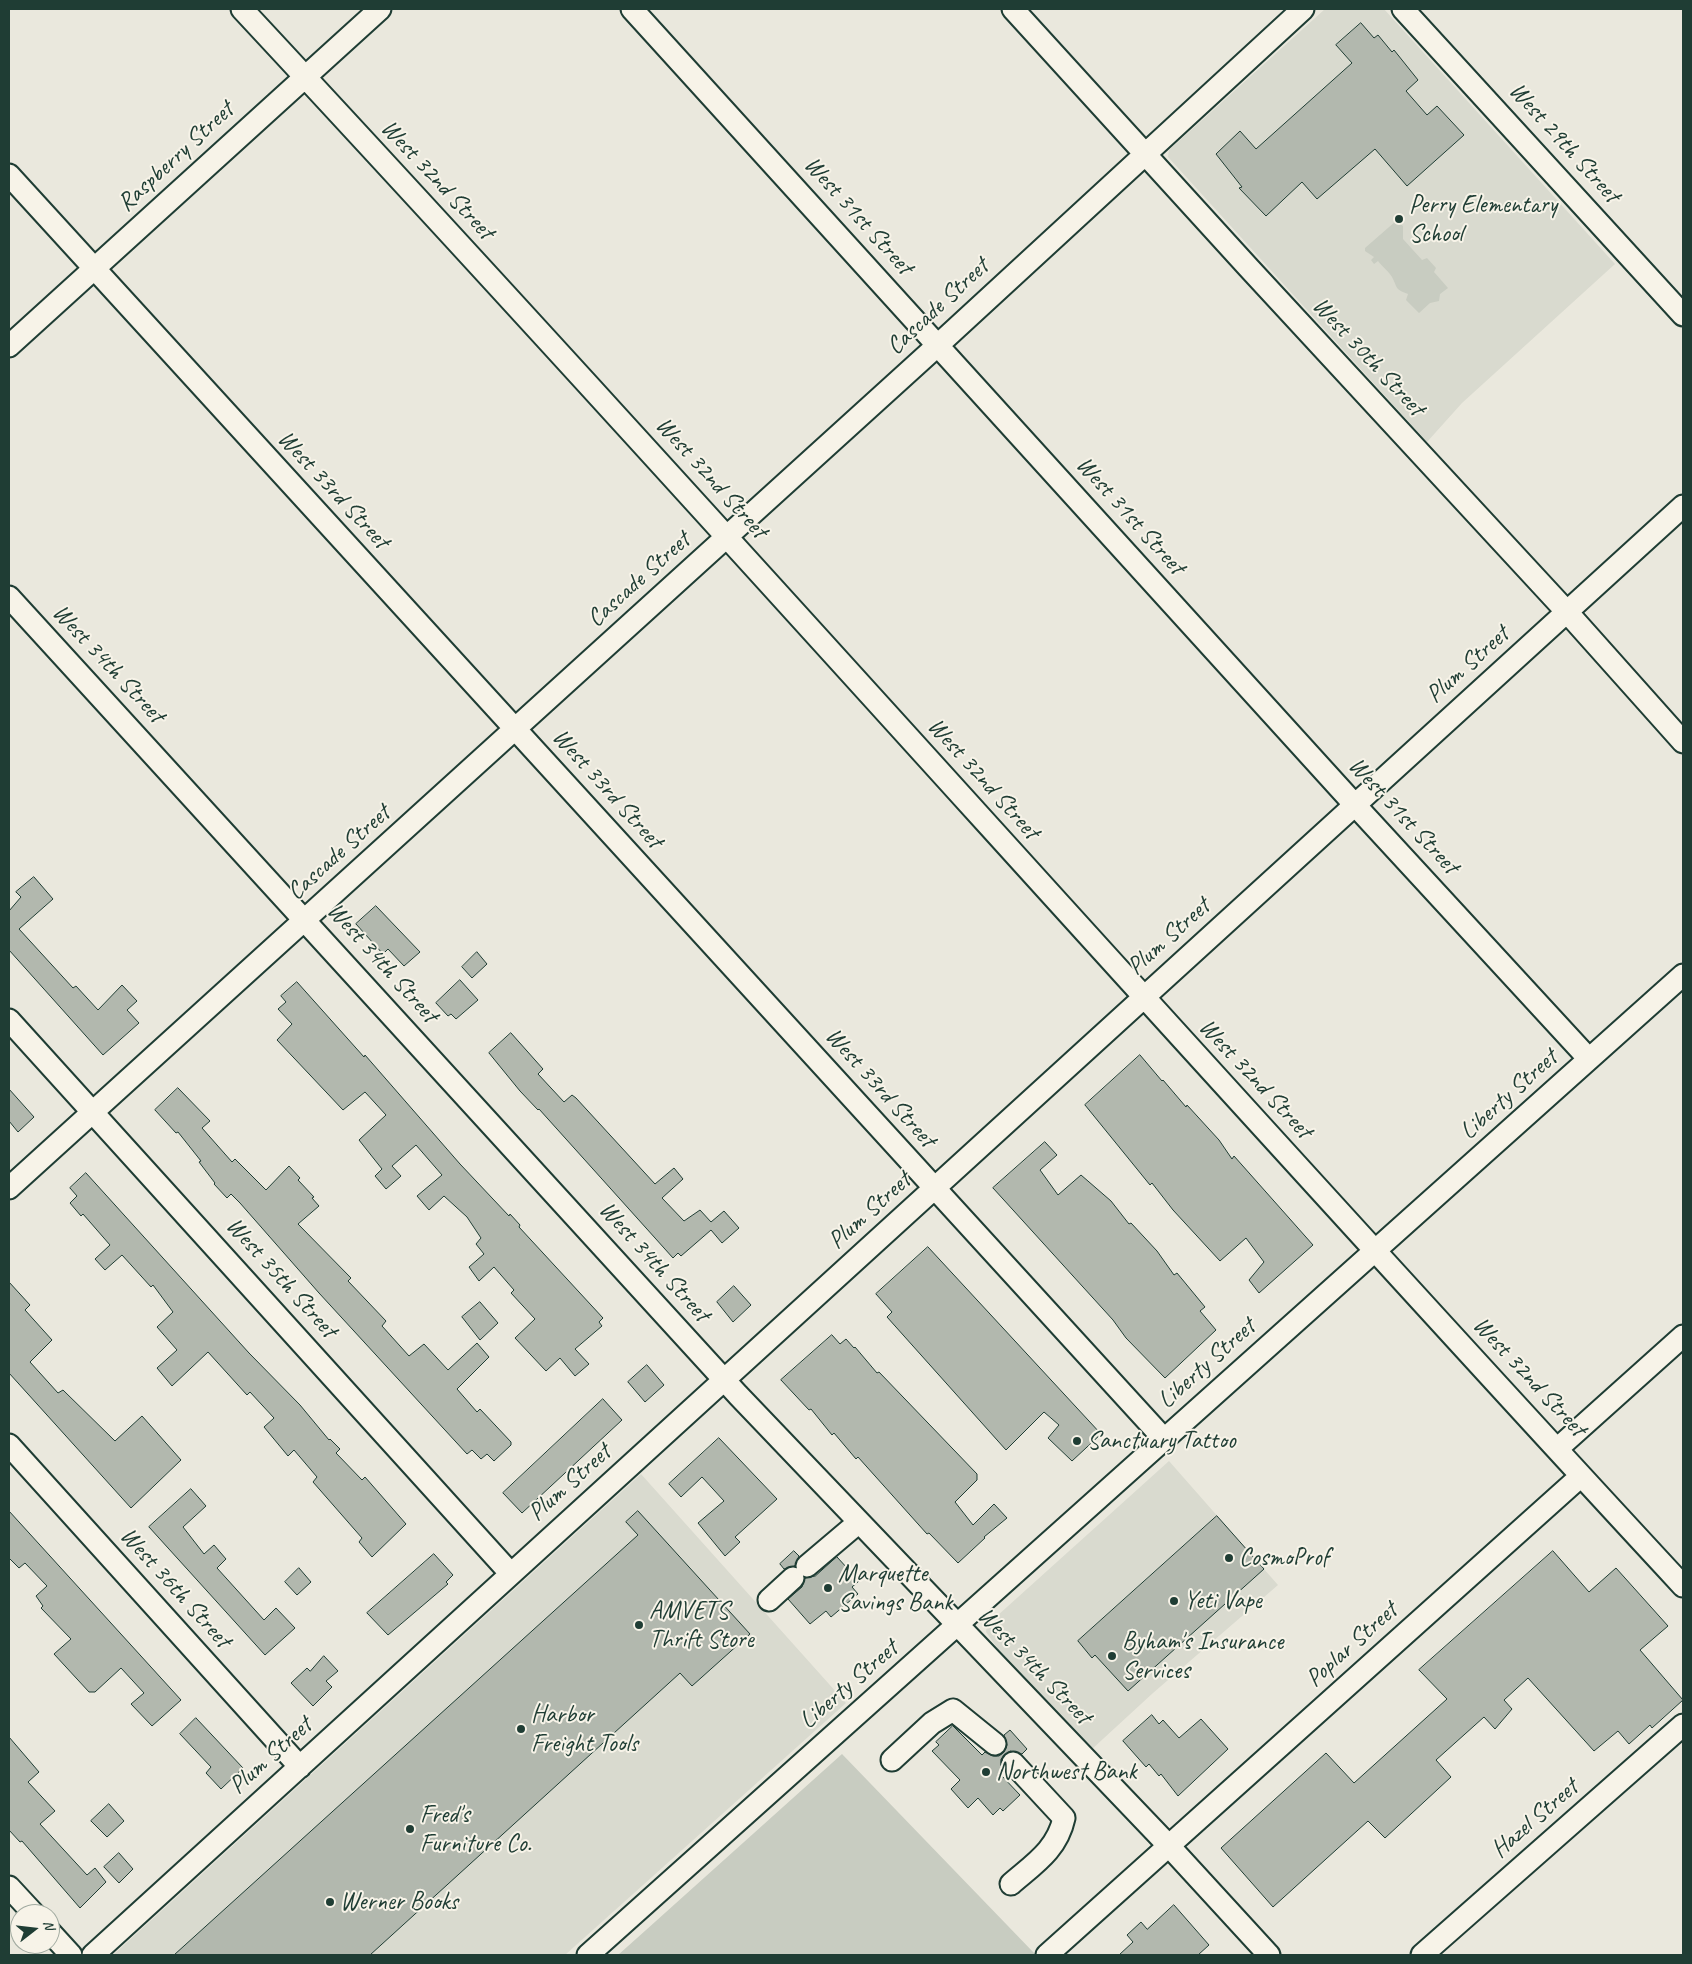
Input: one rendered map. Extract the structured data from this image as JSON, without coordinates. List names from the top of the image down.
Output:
{
  "streets": {
    "street": [
      "West 29th Street",
      "Raspberry Street",
      "West 32nd Street",
      "West 31st Street",
      "Cascade Street",
      "West 30th Street",
      "West 33rd Street",
      "West 34th Street",
      "Plum Street",
      "Liberty Street",
      "West 35th Street",
      "West 36th Street",
      "Poplar Street",
      "Hazel Street"
    ]
  },
  "crossings": [
    ["Raspberry Street", "West 32nd Street"],
    ["Raspberry Street", "West 33rd Street"],
    ["West 32nd Street", "Cascade Street"],
    ["West 32nd Street", "Plum Street"],
    ["West 32nd Street", "Liberty Street"],
    ["West 32nd Street", "Poplar Street"],
    ["West 31st Street", "Cascade Street"],
    ["West 31st Street", "Plum Street"],
    ["West 31st Street", "Liberty Street"],
    ["Cascade Street", "West 30th Street"],
    ["Cascade Street", "West 33rd Street"],
    ["Cascade Street", "West 34th Street"],
    ["Cascade Street", "West 35th Street"],
    ["West 30th Street", "Plum Street"],
    ["West 33rd Street", "Plum Street"],
    ["West 33rd Street", "Liberty Street"],
    ["West 34th Street", "Plum Street"],
    ["West 34th Street", "Liberty Street"],
    ["West 34th Street", "Poplar Street"],
    ["Plum Street", "West 35th Street"],
    ["Plum Street", "West 36th Street"]
  ],
  "places": [
    "Perry Elementary School",
    "Sanctuary Tattoo",
    "CosmoProf",
    "Marquette Savings Bank",
    "Yeti Vape",
    "AMVETS Thrift Store",
    "Byham's Insurance Services",
    "Harbor Freight Tools",
    "Northwest Bank",
    "Fred's Furniture Co.",
    "Werner Books"
  ],
  "north": "right"
}
